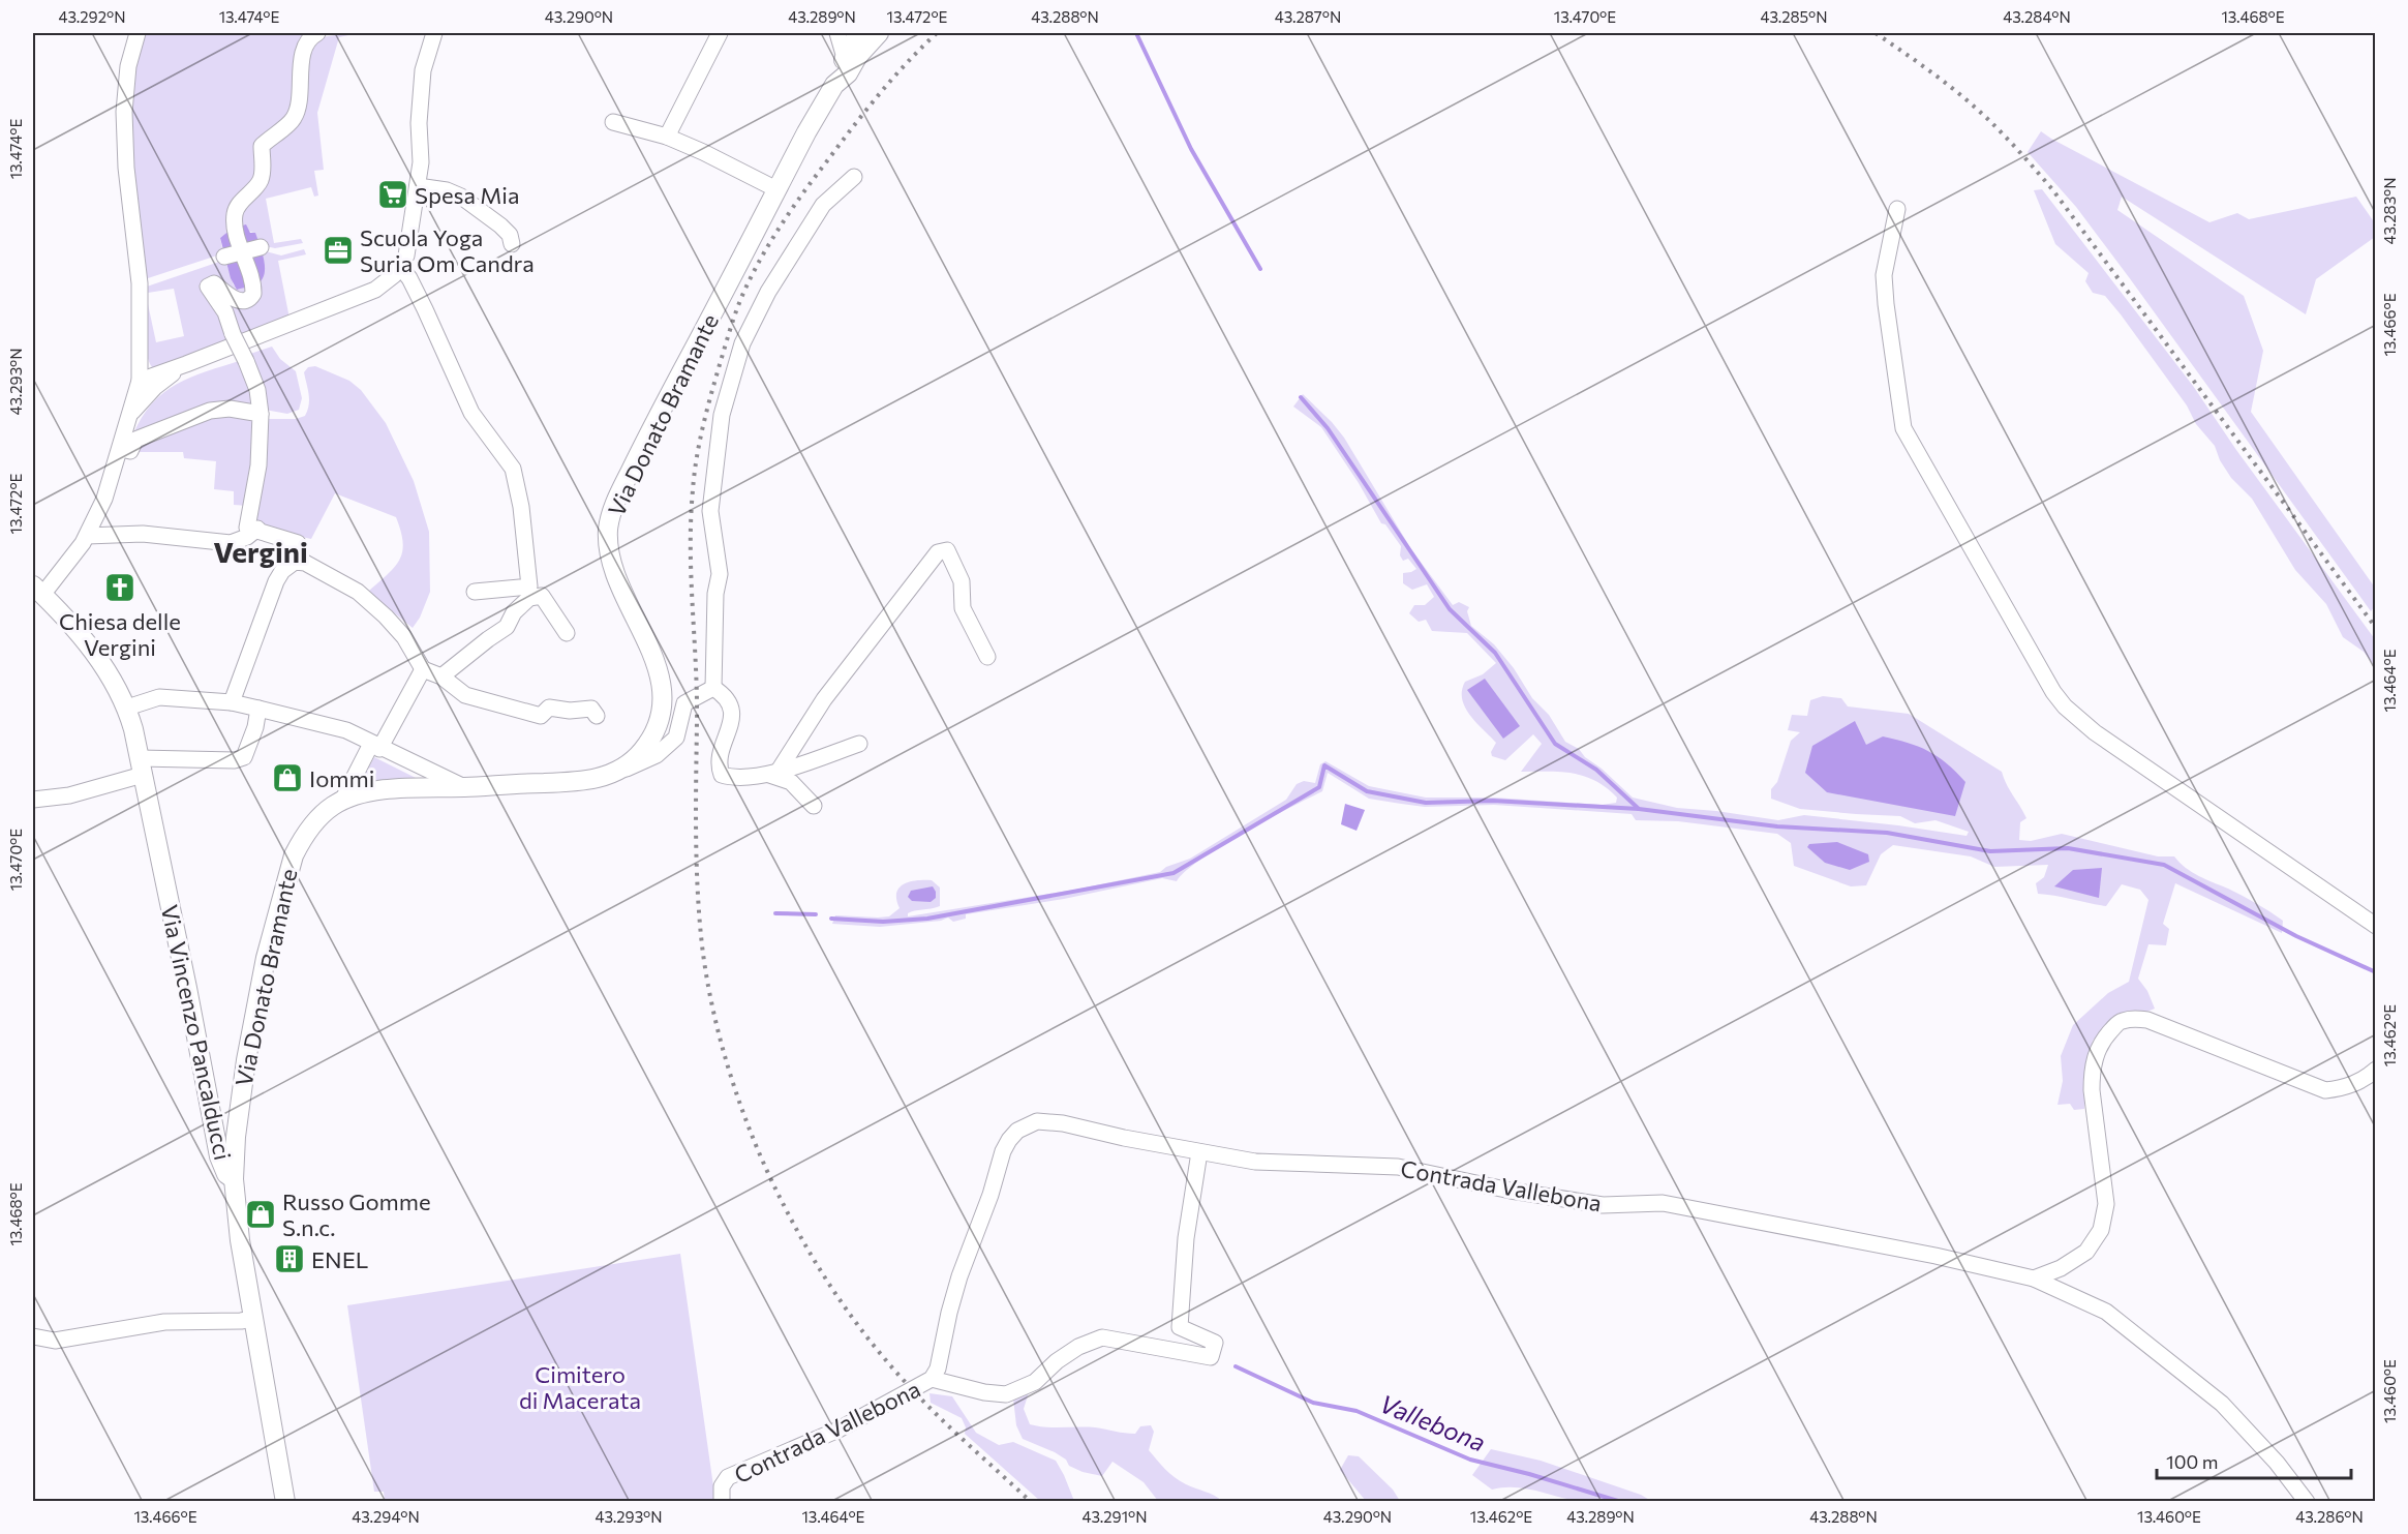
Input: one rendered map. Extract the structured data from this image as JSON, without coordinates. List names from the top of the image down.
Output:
{
  "streets": {
    "main road": ["Via Donato Bramante", "Via Vincenzo Pancalducci"],
    "street": ["Contrada Vallebona"]
  },
  "crossings": [
    ["Via Donato Bramante", "Via Vincenzo Pancalducci"]
  ],
  "districts": ["Vergini"],
  "water": ["Vallebona"],
  "parks": ["Cimitero di Macerata"],
  "places": {
    "supermarket": ["Spesa Mia"],
    "office": ["Scuola Yoga Suria Om Candra"],
    "church": ["Chiesa delle Vergini"],
    "shop": ["Iommi", "Russo Gomme S.n.c."],
    "building": ["ENEL"]
  },
  "scale_bar": "100 m",
  "coordinates": [
    "43.292°N",
    "13.474°E",
    "43.290°N",
    "43.289°N",
    "13.472°E",
    "43.288°N",
    "43.287°N",
    "13.470°E",
    "43.285°N",
    "43.284°N",
    "13.468°E",
    "43.283°N",
    "13.466°E",
    "43.293°N",
    "13.464°E",
    "13.462°E",
    "13.460°E",
    "43.294°N",
    "43.291°N",
    "43.286°N"
  ]
}
